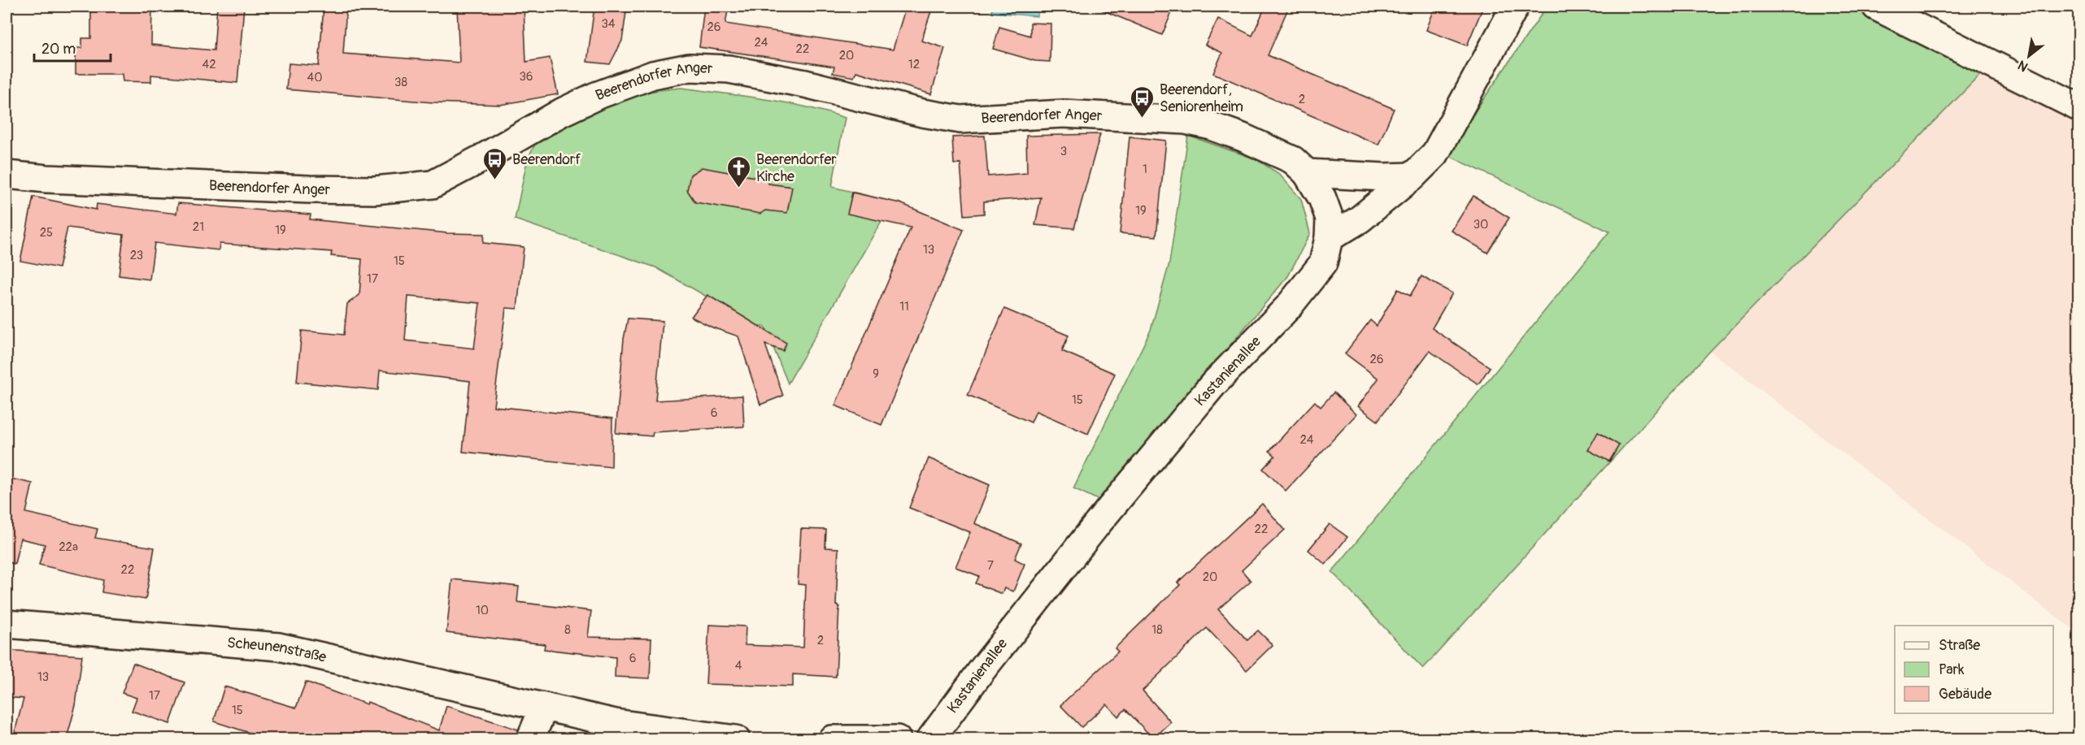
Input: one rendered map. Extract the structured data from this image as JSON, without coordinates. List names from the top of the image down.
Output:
{
  "streets": {
    "street": ["Beerendorfer Anger", "Kastanienallee", "Scheunenstraße"]
  },
  "crossings": [
    ["Beerendorfer Anger", "Kastanienallee"]
  ],
  "places": {
    "bus stop": ["Beerendorf, Seniorenheim", "Beerendorf"],
    "church": ["Beerendorfer Kirche"]
  },
  "house_numbers": [
    "34",
    "26",
    "24",
    "22",
    "20",
    "42",
    "12",
    "36",
    "40",
    "38",
    "2",
    "3",
    "1",
    "19",
    "30",
    "21",
    "19",
    "25",
    "13",
    "23",
    "15",
    "17",
    "11",
    "26",
    "9",
    "15",
    "6",
    "24",
    "22",
    "22a",
    "7",
    "22",
    "20",
    "10",
    "8",
    "18",
    "2",
    "6",
    "4",
    "13",
    "17",
    "15"
  ],
  "legend": ["Straße", "Park", "Gebäude"],
  "scale_bar": "20 m",
  "north": "bottom left"
}
